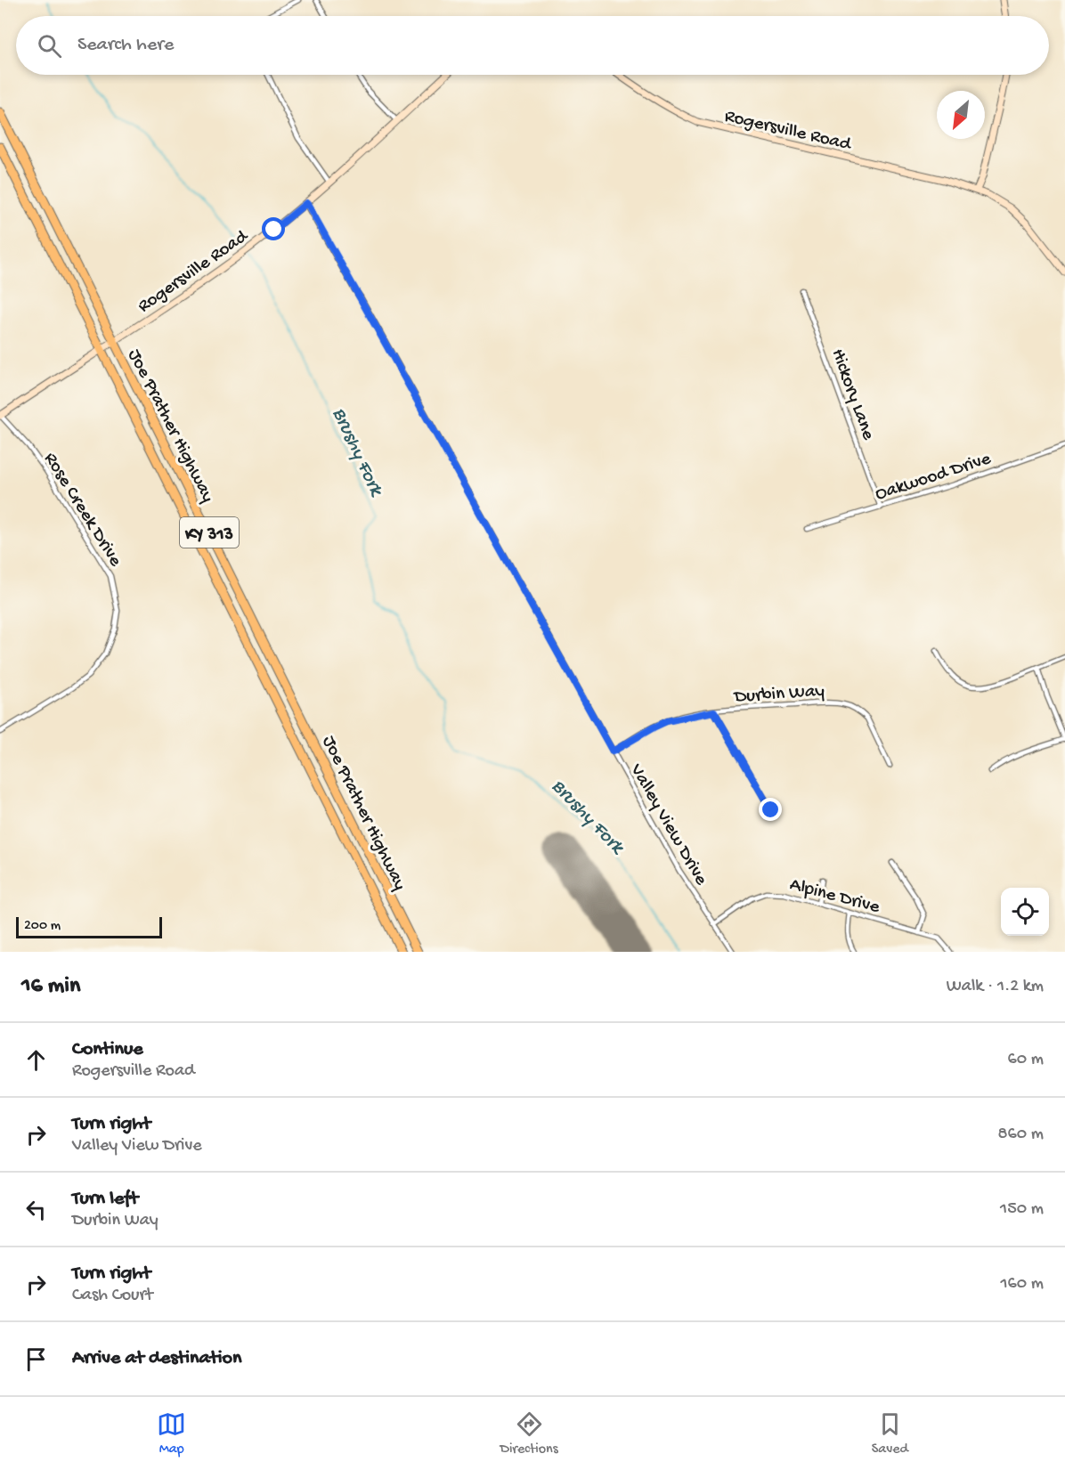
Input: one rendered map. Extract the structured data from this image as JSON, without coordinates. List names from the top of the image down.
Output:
{
  "streets": {
    "highway": ["Joe Prather Highway", "KY 313"],
    "street": [
      "Rogersville Road",
      "Hickory Lane",
      "Oakwood Drive",
      "Rose Creek Drive",
      "Durbin Way",
      "Valley View Drive",
      "Alpine Drive"
    ]
  },
  "crossings": [
    ["Rogersville Road", "Joe Prather Highway"],
    ["Rogersville Road", "Rose Creek Drive"],
    ["Rogersville Road", "Valley View Drive"],
    ["Hickory Lane", "Oakwood Drive"],
    ["Durbin Way", "Valley View Drive"],
    ["Valley View Drive", "Alpine Drive"]
  ],
  "water": ["Brushy Fork"],
  "scale_bar": "200 m",
  "north": "bottom left",
  "page": {
    "search": "Search here",
    "scale": "200 m",
    "heading": ["16 min", "Walk · 1.2 km"],
    "list": [
      ["Continue", "Rogersville Road", "60 m"],
      ["Turn right", "Valley View Drive", "860 m"],
      ["Turn left", "Durbin Way", "150 m"],
      ["Turn right", "Cash Court", "160 m"],
      "Arrive at destination"
    ],
    "nav": ["Map", "Directions", "Saved"]
  }
}
